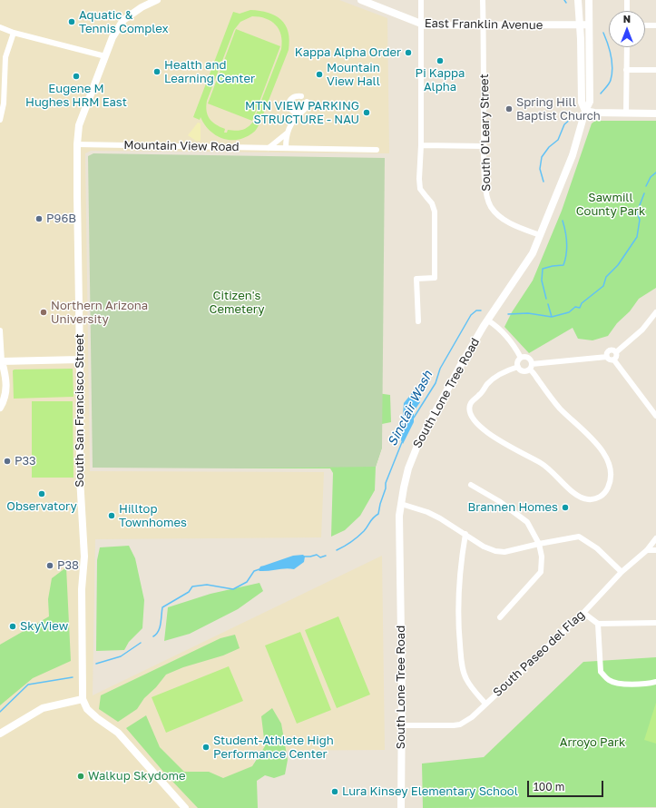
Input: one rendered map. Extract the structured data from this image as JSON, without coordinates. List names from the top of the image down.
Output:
{
  "streets": {
    "street": [
      "East Franklin Avenue",
      "South O'Leary Street",
      "Mountain View Road",
      "South Lone Tree Road",
      "South San Francisco Street",
      "South Paseo del Flag"
    ]
  },
  "crossings": [
    ["East Franklin Avenue", "South O'Leary Street"],
    ["East Franklin Avenue", "South Lone Tree Road"],
    ["South O'Leary Street", "South Lone Tree Road"],
    ["Mountain View Road", "South San Francisco Street"],
    ["South Lone Tree Road", "South Paseo del Flag"]
  ],
  "water": ["Sinclair Wash"],
  "parks": ["Sawmill County Park", "Citizen's Cemetery", "Arroyo Park"],
  "places": [
    "Aquatic & Tennis Complex",
    "Kappa Alpha Order",
    "Pi Kappa Alpha",
    "Health and Learning Center",
    "Mountain View Hall",
    "Eugene M Hughes HRM East",
    "Spring Hill Baptist Church",
    "MTN VIEW PARKING STRUCTURE - NAU",
    "P96B",
    "Northern Arizona University",
    "P33",
    "Observatory",
    "Brannen Homes",
    "Hilltop Townhomes",
    "P38",
    "SkyView",
    "Student-Athlete High Performance Center",
    "Walkup Skydome",
    "Lura Kinsey Elementary School"
  ],
  "scale_bar": "100 m",
  "north": "top"
}
